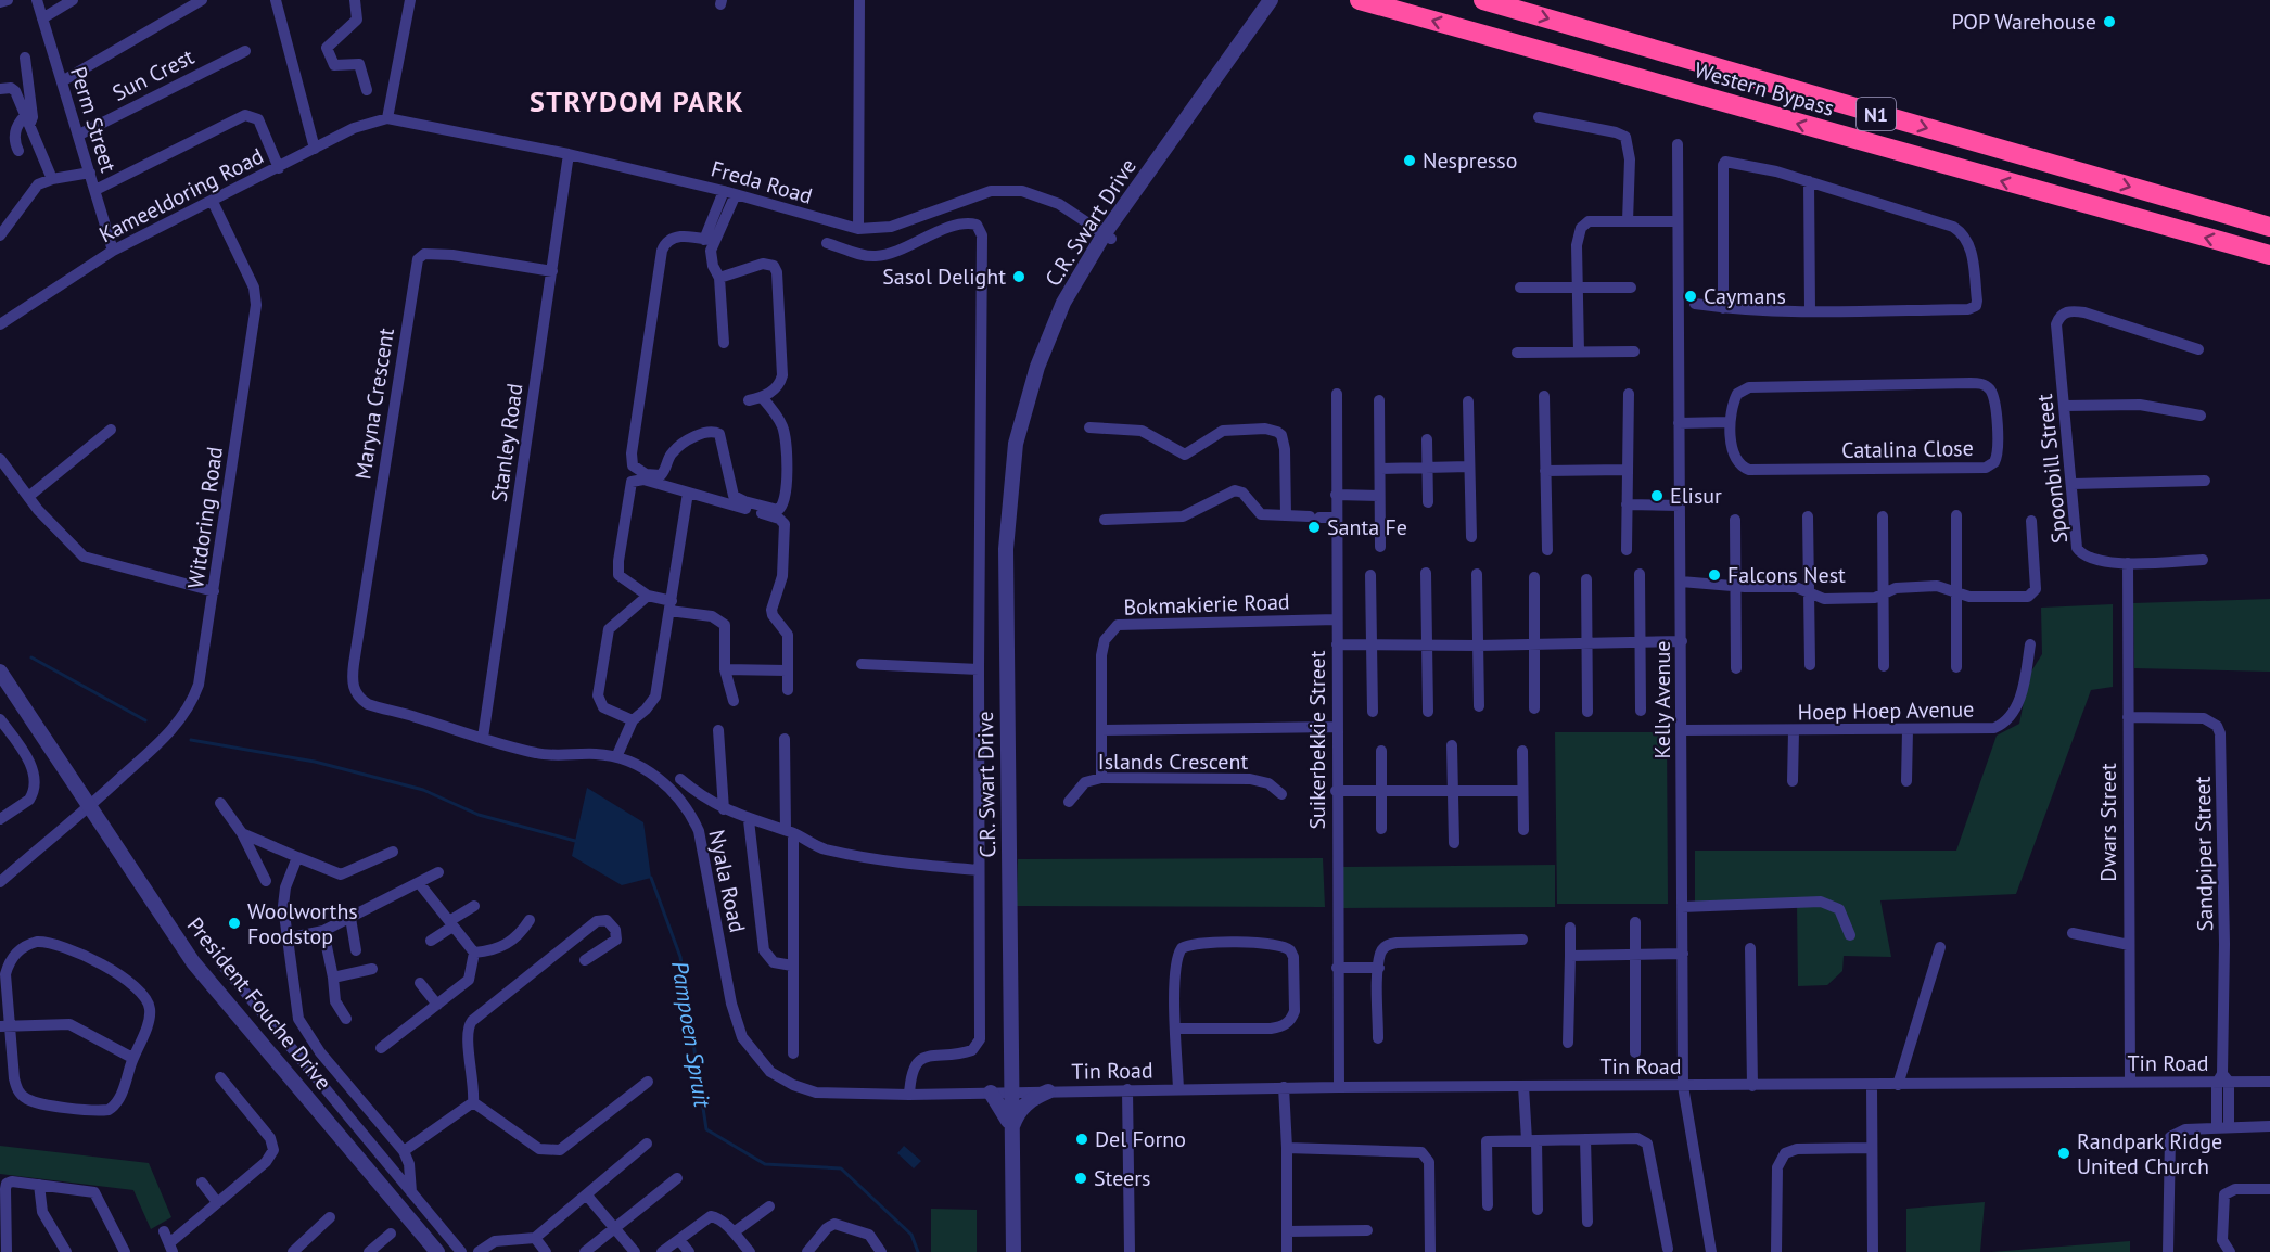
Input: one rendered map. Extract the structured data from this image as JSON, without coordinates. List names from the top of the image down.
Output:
{
  "streets": {
    "highway": ["Western Bypass", "N1"],
    "street": [
      "Sun Crest",
      "Perm Street",
      "Freda Road",
      "Kameeldoring Road",
      "C.R. Swart Drive",
      "Maryna Crescent",
      "Stanley Road",
      "Catalina Close",
      "Spoonbill Street",
      "Witdoring Road",
      "Bokmakierie Road",
      "Kelly Avenue",
      "Hoep Hoep Avenue",
      "Suikerbekkie Street",
      "Islands Crescent",
      "Dwars Street",
      "Sandpiper Street",
      "Nyala Road",
      "President Fouche Drive",
      "Tin Road"
    ]
  },
  "crossings": [
    ["Sun Crest", "Perm Street"],
    ["Perm Street", "Kameeldoring Road"],
    ["Freda Road", "Kameeldoring Road"],
    ["Freda Road", "C.R. Swart Drive"],
    ["Freda Road", "Stanley Road"],
    ["Kameeldoring Road", "Witdoring Road"],
    ["C.R. Swart Drive", "Nyala Road"],
    ["C.R. Swart Drive", "Tin Road"],
    ["Maryna Crescent", "Stanley Road"],
    ["Maryna Crescent", "Nyala Road"],
    ["Stanley Road", "Nyala Road"],
    ["Spoonbill Street", "Dwars Street"],
    ["Witdoring Road", "President Fouche Drive"],
    ["Bokmakierie Road", "Suikerbekkie Street"],
    ["Bokmakierie Road", "Islands Crescent"],
    ["Kelly Avenue", "Hoep Hoep Avenue"],
    ["Kelly Avenue", "Tin Road"],
    ["Suikerbekkie Street", "Tin Road"],
    ["Dwars Street", "Sandpiper Street"],
    ["Dwars Street", "Tin Road"],
    ["Sandpiper Street", "Tin Road"],
    ["Nyala Road", "Tin Road"]
  ],
  "districts": ["STRYDOM PARK"],
  "water": ["Pampoen Spruit"],
  "places": [
    "POP Warehouse",
    "Nespresso",
    "Sasol Delight",
    "Caymans",
    "Elisur",
    "Santa Fe",
    "Falcons Nest",
    "Woolworths Foodstop",
    "Del Forno",
    "Randpark Ridge United Church",
    "Steers"
  ]
}
